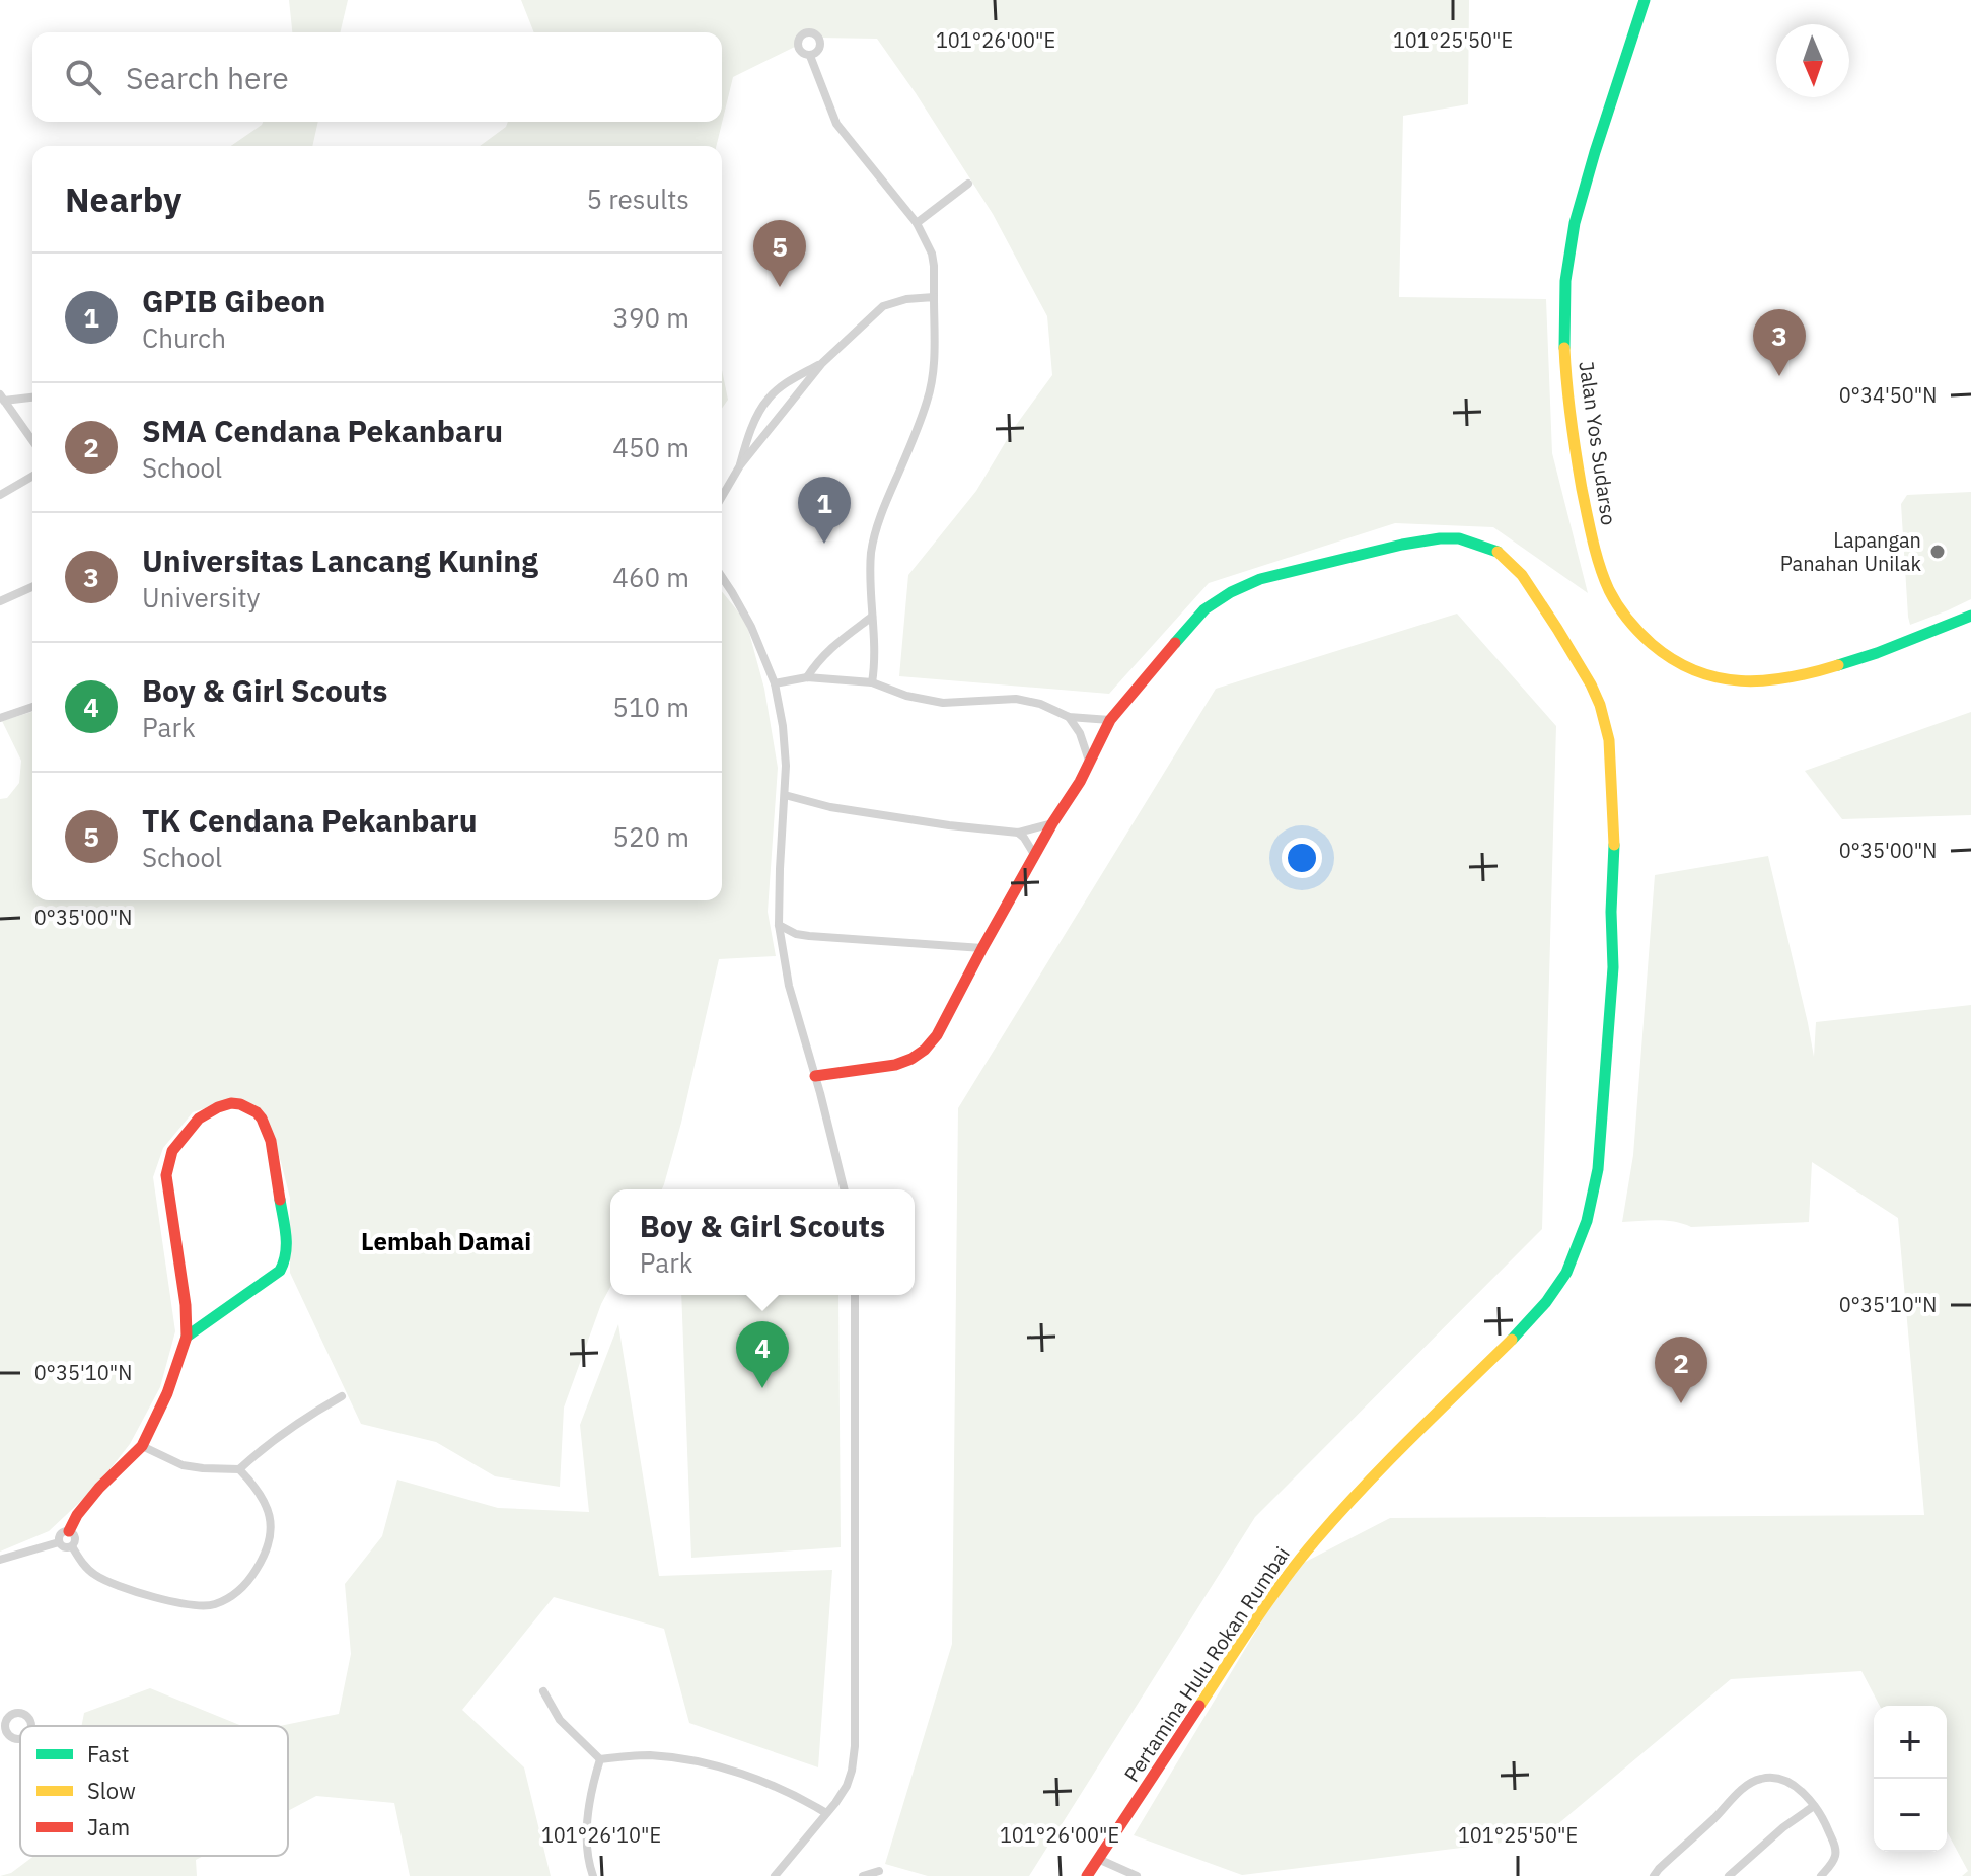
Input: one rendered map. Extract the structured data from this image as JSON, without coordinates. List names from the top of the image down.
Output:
{
  "streets": {
    "street": ["Jalan Yos Sudarso", "Pertamina Hulu Rokan Rumbai"]
  },
  "districts": ["Lembah Damai"],
  "places": ["Lapangan Panahan Unilak"],
  "legend": ["Fast", "Slow", "Jam"],
  "north": "bottom",
  "page": {
    "search": "Search here",
    "heading": ["Nearby", "5 results"],
    "pins": [
      "5",
      "3",
      "1",
      "4",
      "2"
    ],
    "list": [
      {
        "mark": "1",
        "name": "GPIB Gibeon",
        "note": "Church",
        "value": "390 m"
      },
      {
        "mark": "2",
        "name": "SMA Cendana Pekanbaru",
        "note": "School",
        "value": "450 m"
      },
      {
        "mark": "3",
        "name": "Universitas Lancang Kuning",
        "note": "University",
        "value": "460 m"
      },
      {
        "mark": "4",
        "name": "Boy & Girl Scouts",
        "note": "Park",
        "value": "510 m"
      },
      {
        "mark": "5",
        "name": "TK Cendana Pekanbaru",
        "note": "School",
        "value": "520 m"
      }
    ],
    "popup": ["Boy & Girl Scouts", "Park"],
    "map_buttons": ["+", "−"]
  },
  "coordinates": [
    "101°26'00\"E",
    "101°25'50\"E",
    "0°34'50\"N",
    "0°35'00\"N",
    "0°35'10\"N",
    "101°26'10\"E"
  ]
}
